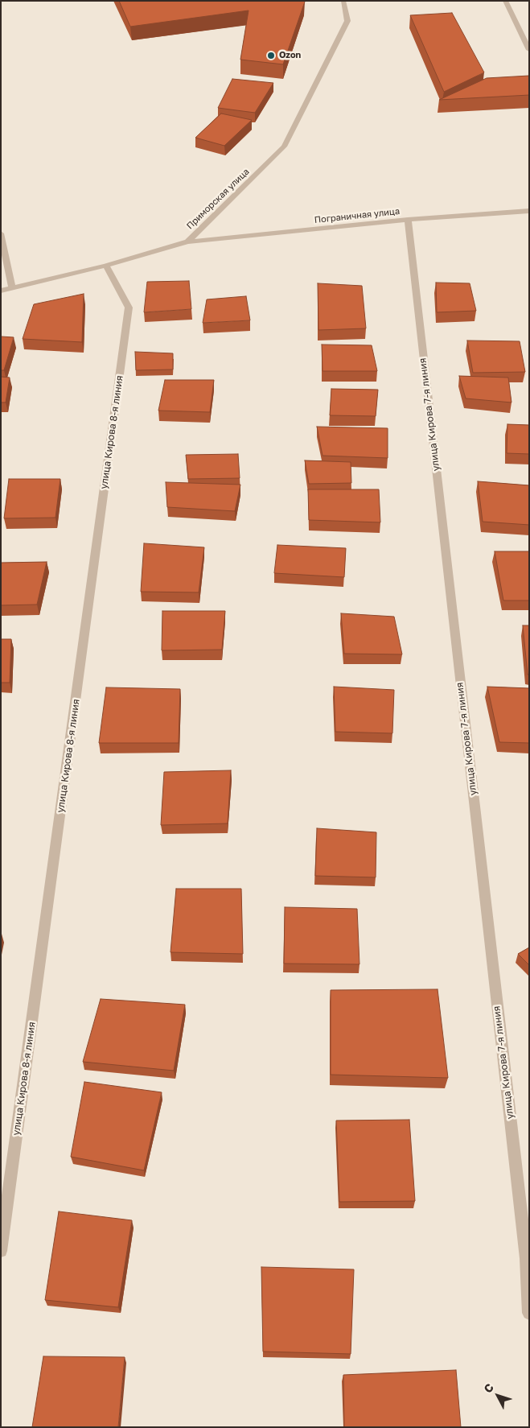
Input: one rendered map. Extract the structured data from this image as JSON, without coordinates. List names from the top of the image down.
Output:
{
  "streets": {
    "street": [
      "Приморская улица",
      "Пограничная улица",
      "улица Кирова 7-я линия",
      "улица Кирова 8-я линия"
    ]
  },
  "crossings": [
    ["Приморская улица", "Пограничная улица"],
    ["Приморская улица", "улица Кирова 8-я линия"],
    ["Пограничная улица", "улица Кирова 7-я линия"]
  ],
  "places": ["Ozon"],
  "north": "top left"
}
